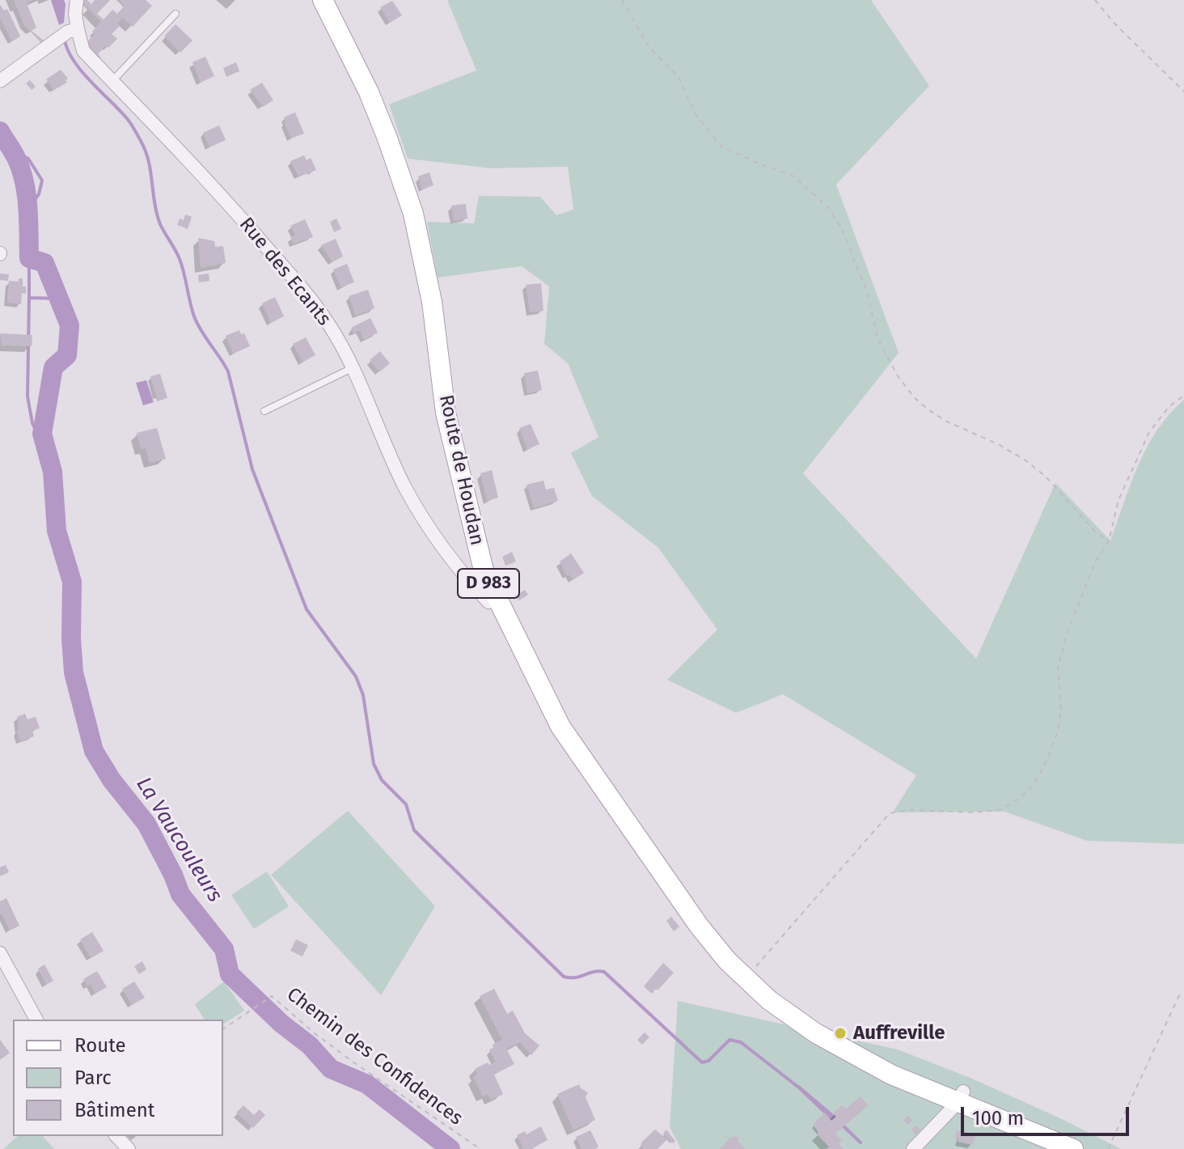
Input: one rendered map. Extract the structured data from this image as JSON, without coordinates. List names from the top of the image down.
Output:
{
  "streets": {
    "main road": ["Route de Houdan", "D 983"],
    "street": ["Rue des Ecants"],
    "path": ["Chemin des Confidences"]
  },
  "crossings": [
    ["Rue des Ecants", "Route de Houdan"]
  ],
  "water": ["La Vaucouleurs"],
  "places": ["Auffreville"],
  "legend": ["Route", "Parc", "Bâtiment"],
  "scale_bar": "100 m"
}
